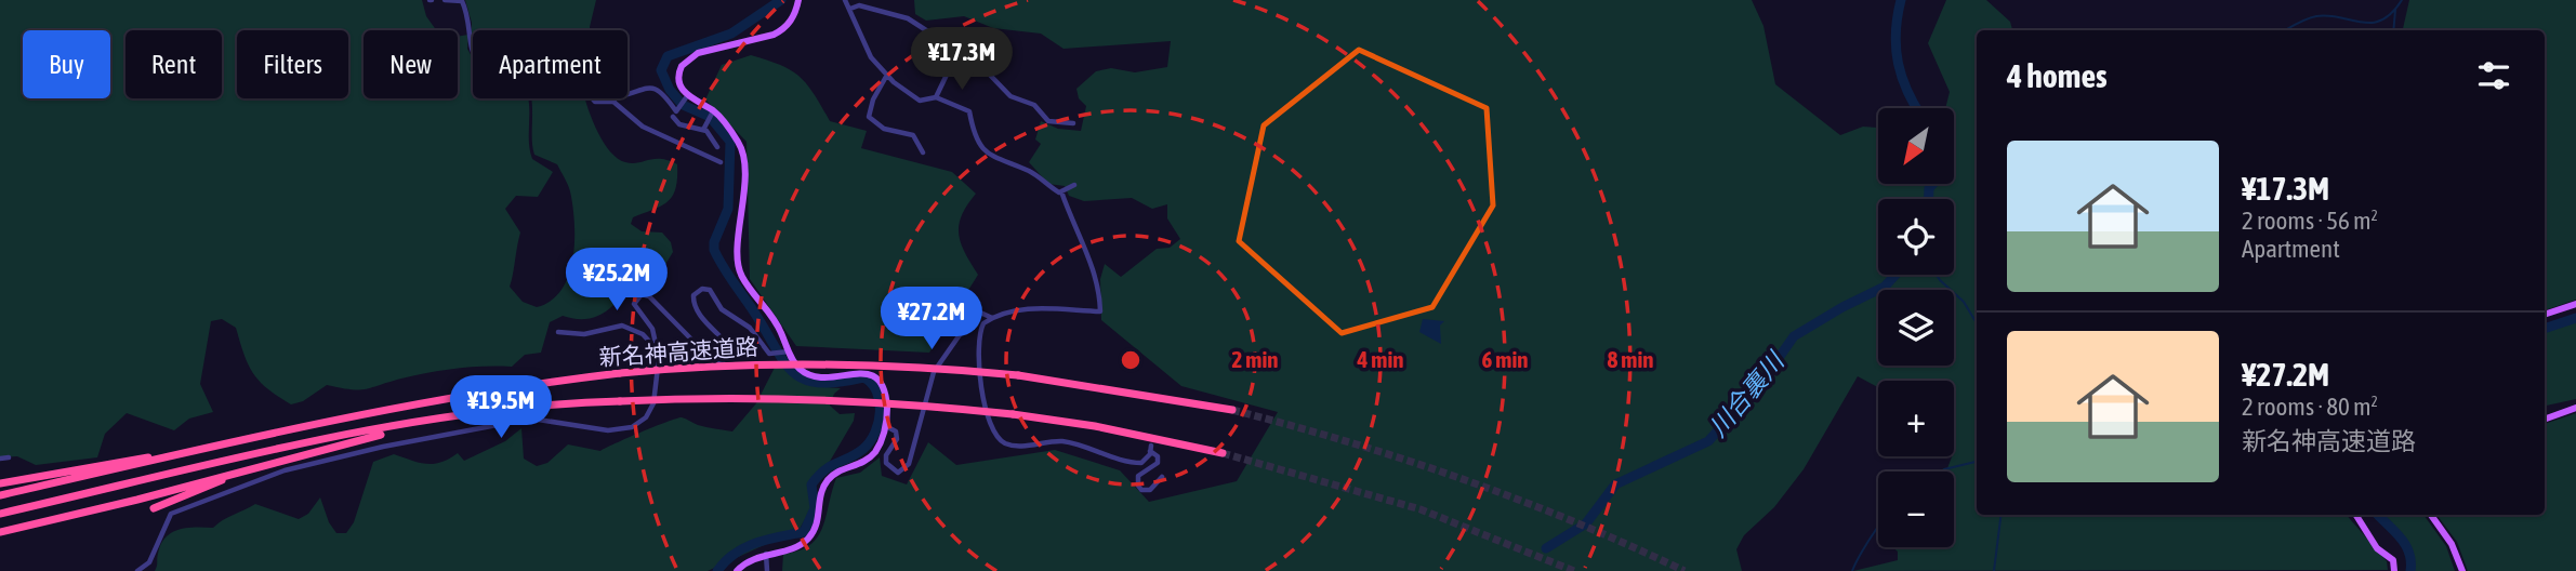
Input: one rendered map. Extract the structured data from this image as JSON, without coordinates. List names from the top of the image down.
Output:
{
  "streets": {
    "highway": ["新名神高速道路"]
  },
  "water": ["川合裏川"],
  "north": "bottom left",
  "page": {
    "price": [
      "¥17.3M",
      "¥25.2M",
      "¥27.2M",
      "¥19.5M"
    ],
    "chip": [
      "Buy",
      "Rent",
      "Filters",
      "New",
      "Apartment"
    ],
    "heading": "4 homes",
    "map_buttons": ["+", "−"],
    "list": [
      {
        "name": "¥17.3M",
        "note": "2 rooms · 56 m² · Apartment"
      },
      {
        "name": "¥27.2M",
        "note": "2 rooms · 80 m² · 新名神高速道路"
      }
    ]
  },
  "rings": [
    "2 min",
    "4 min",
    "6 min",
    "8 min"
  ]
}
